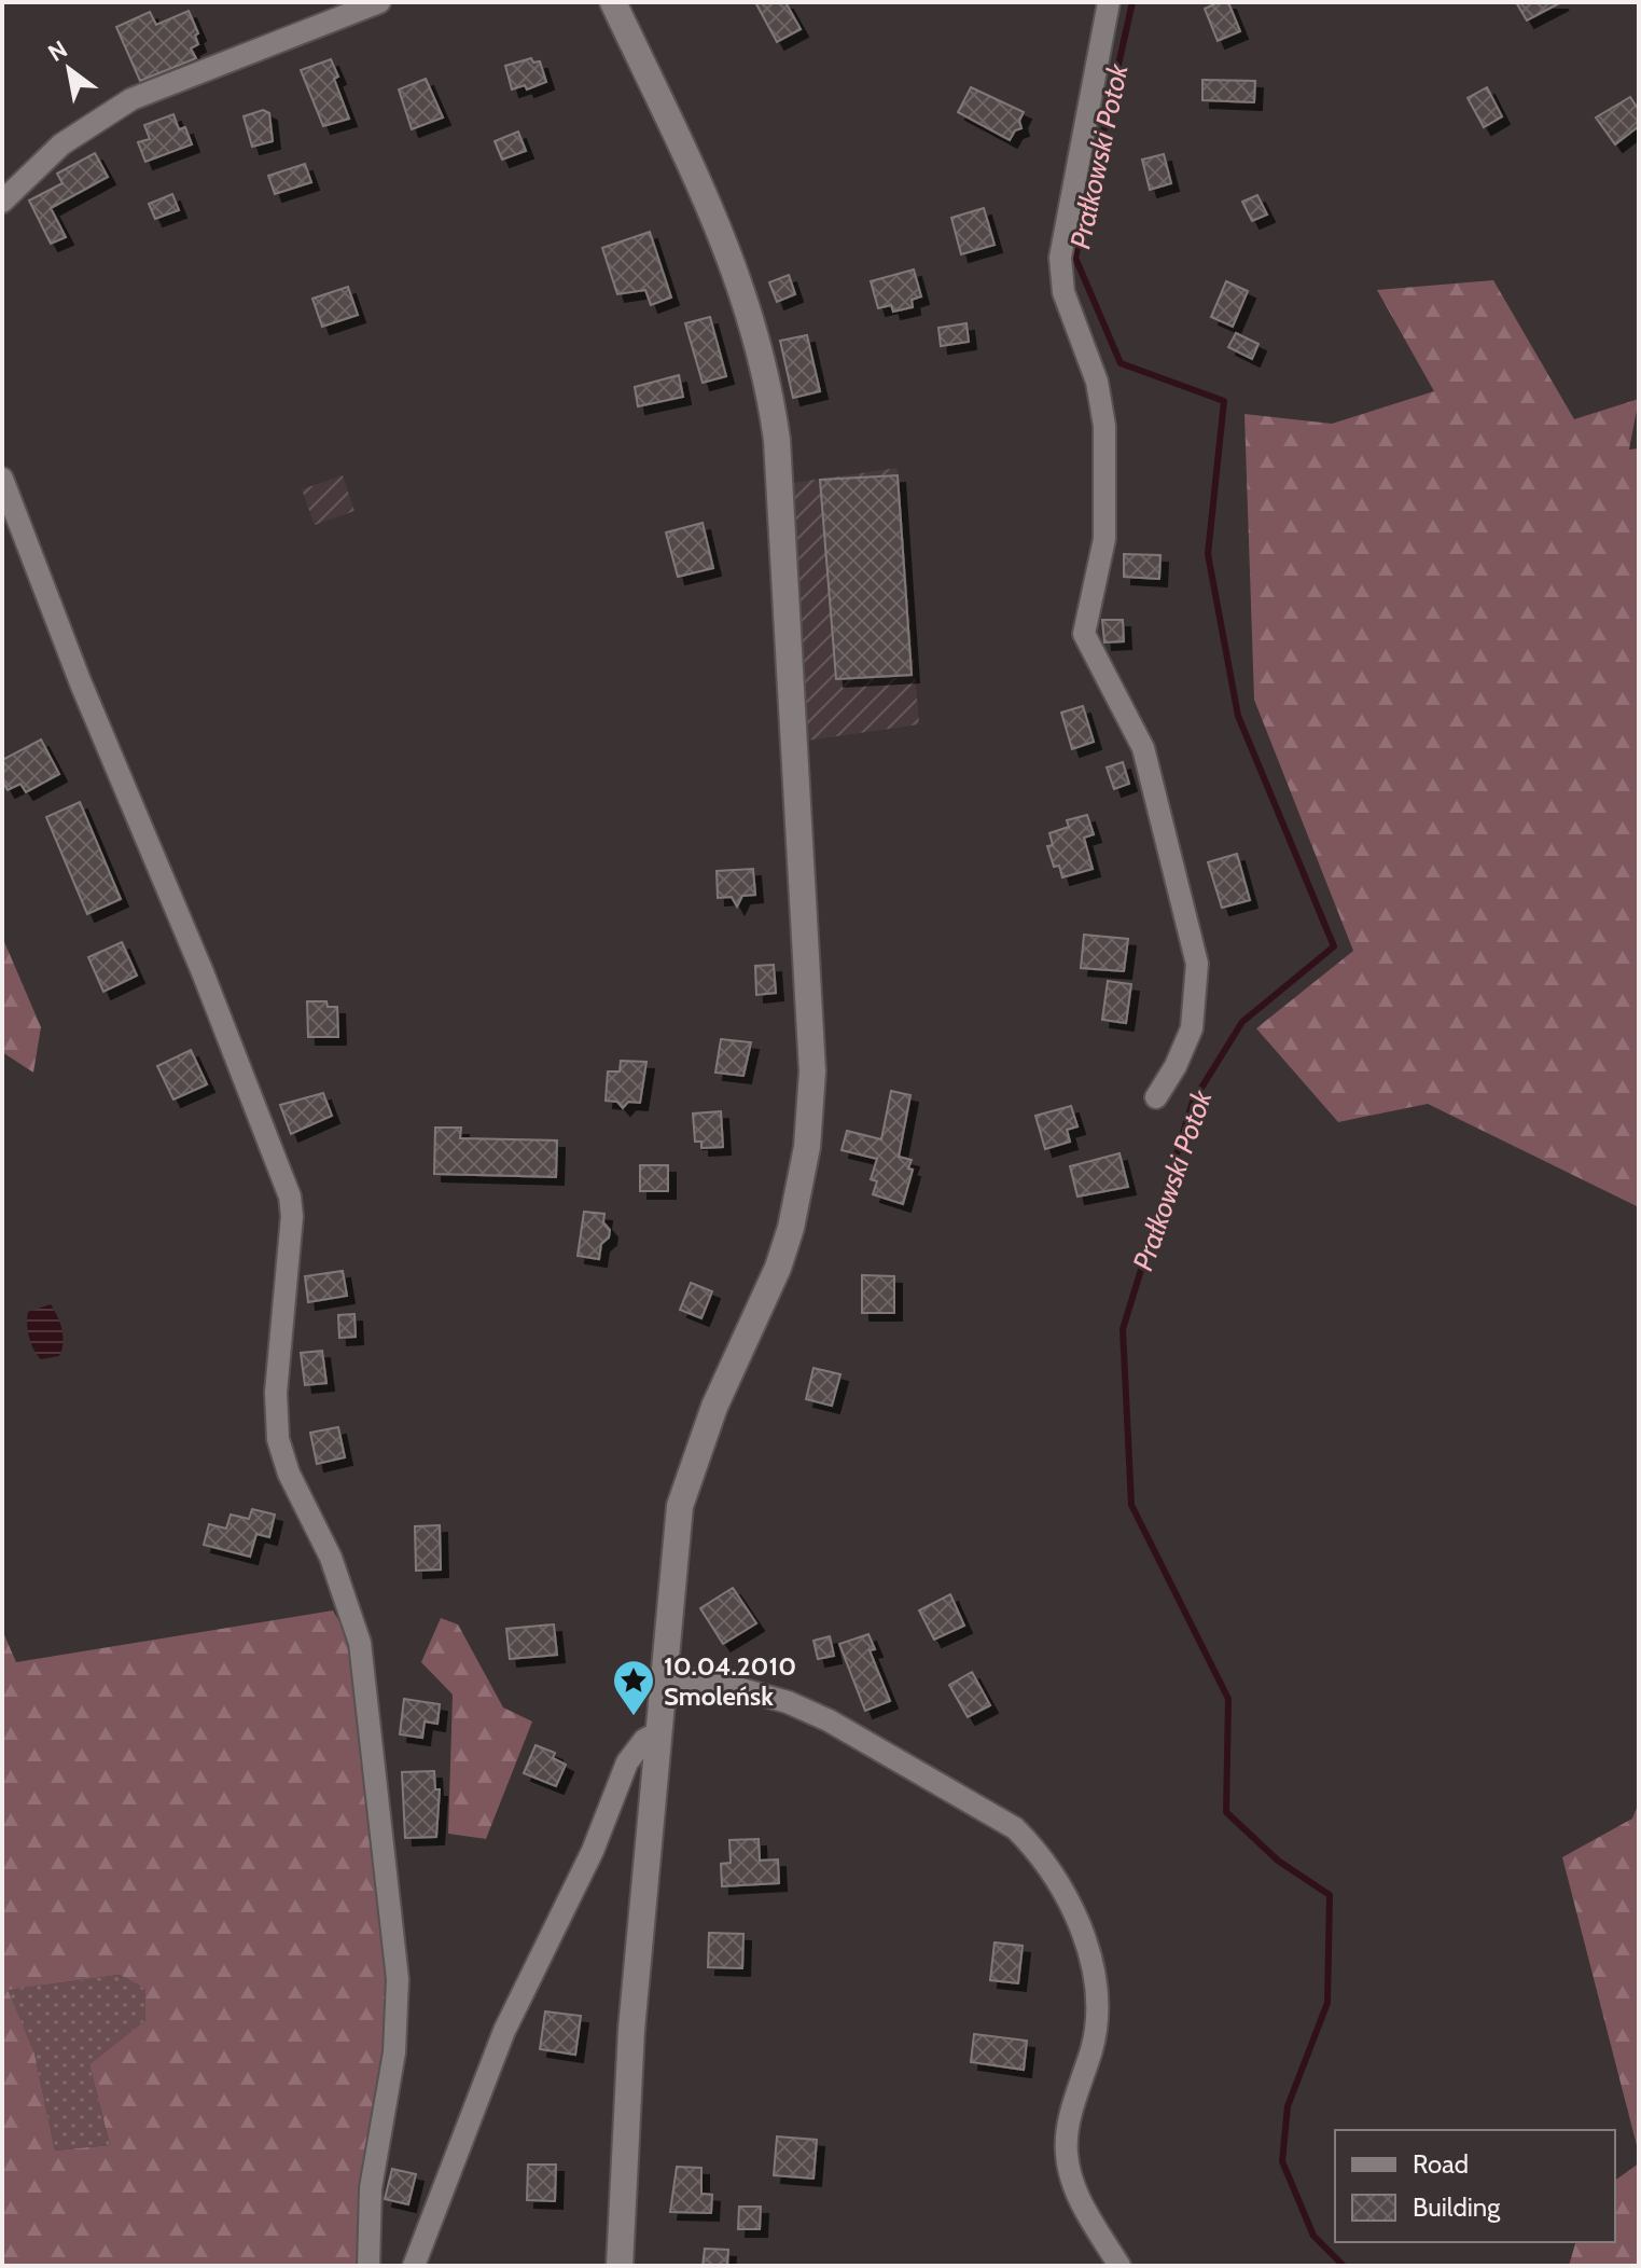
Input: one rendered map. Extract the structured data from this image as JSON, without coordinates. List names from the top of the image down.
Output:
{
  "water": ["Prałkowski Potok"],
  "places": {
    "place": ["10.04.2010 Smoleńsk"]
  },
  "legend": ["Road", "Building"],
  "north": "top left"
}
